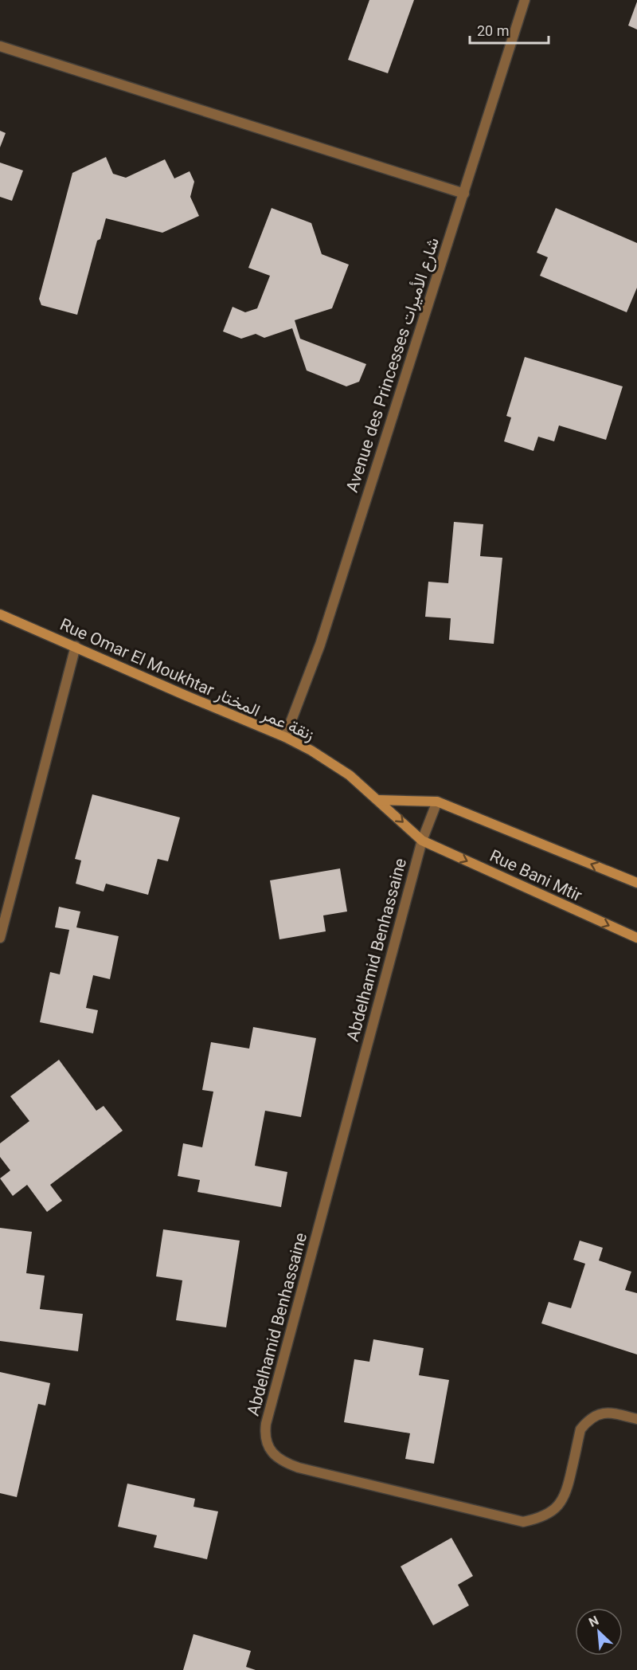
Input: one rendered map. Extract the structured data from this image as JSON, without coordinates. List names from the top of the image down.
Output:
{
  "streets": {
    "street": [
      "Avenue des Princesses شارع الأميرات",
      "Rue Omar El Moukhtar زنقة عمر المختار",
      "Rue Bani Mtir",
      "Abdelhamid Benhassaine"
    ]
  },
  "crossings": [
    ["Avenue des Princesses شارع الأميرات", "Rue Omar El Moukhtar زنقة عمر المختار"],
    ["Rue Omar El Moukhtar زنقة عمر المختار", "Rue Bani Mtir"],
    ["Rue Omar El Moukhtar زنقة عمر المختار", "Abdelhamid Benhassaine"],
    ["Rue Bani Mtir", "Abdelhamid Benhassaine"]
  ],
  "scale_bar": "20 m",
  "north": "top left"
}
